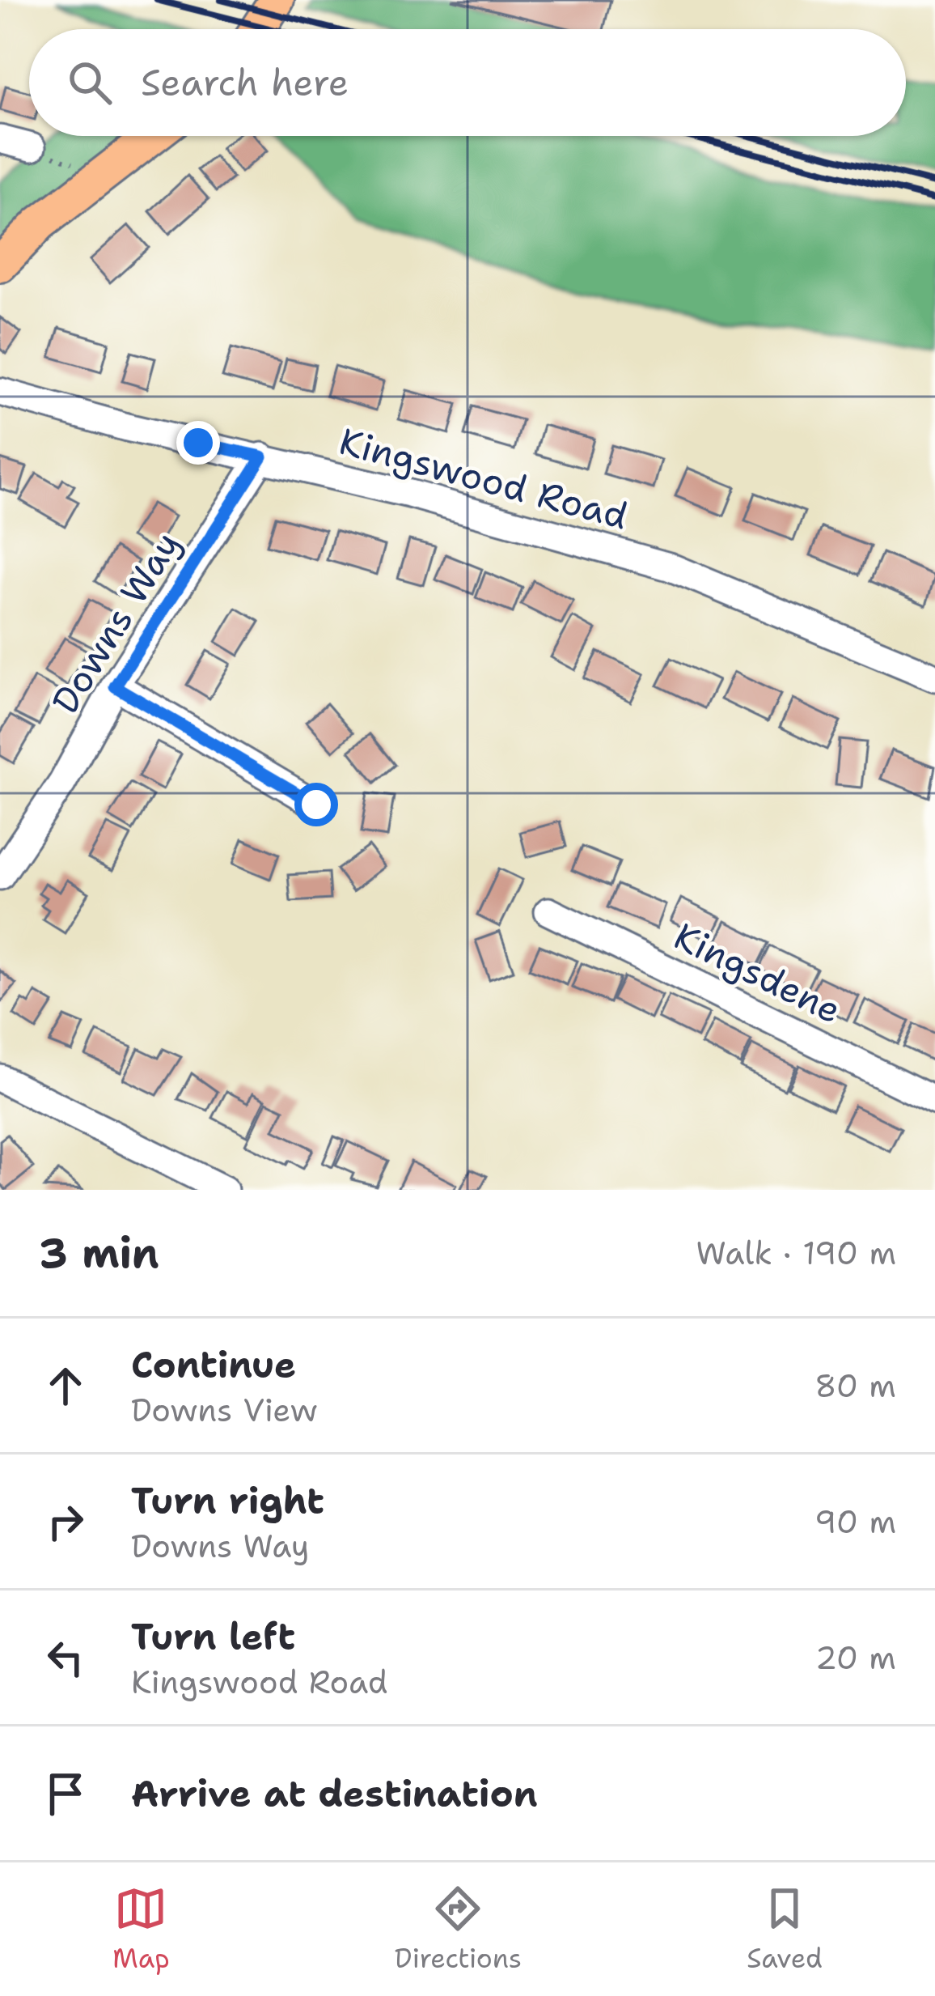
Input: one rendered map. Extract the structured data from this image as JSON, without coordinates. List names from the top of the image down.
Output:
{
  "streets": {
    "street": ["Kingswood Road", "Downs Way", "Kingsdene"]
  },
  "crossings": [
    ["Kingswood Road", "Downs Way"]
  ],
  "page": {
    "search": "Search here",
    "heading": ["3 min", "Walk · 190 m"],
    "list": [
      ["Continue", "Downs View", "80 m"],
      ["Turn right", "Downs Way", "90 m"],
      ["Turn left", "Kingswood Road", "20 m"],
      "Arrive at destination"
    ],
    "nav": ["Map", "Directions", "Saved"]
  }
}
